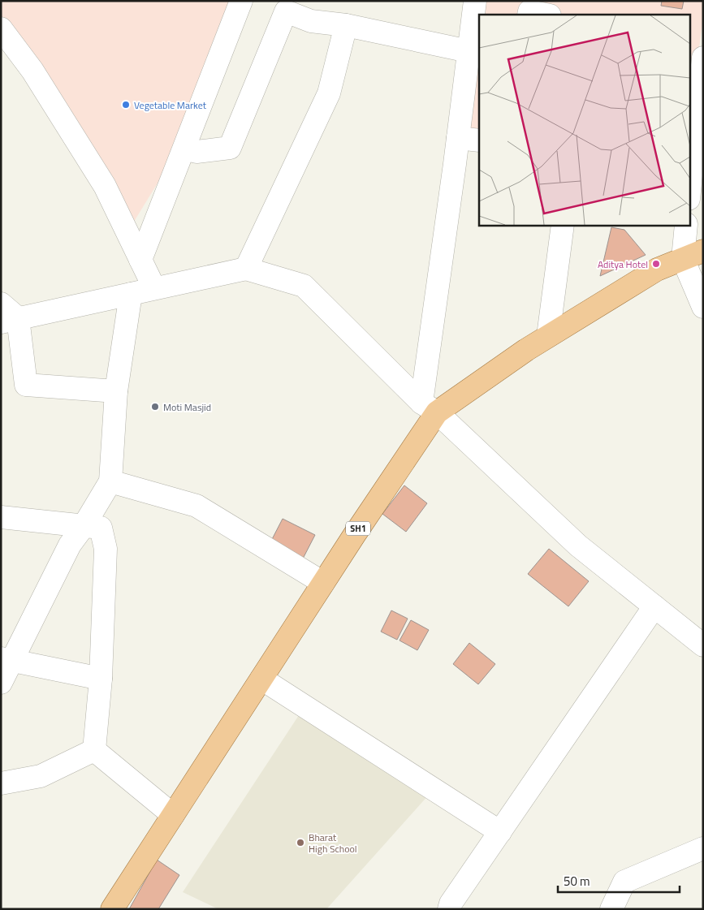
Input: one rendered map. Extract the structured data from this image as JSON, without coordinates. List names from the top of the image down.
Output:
{
  "streets": {
    "main road": ["SH1"]
  },
  "places": [
    "Vegetable Market",
    "Aditya Hotel",
    "Moti Masjid",
    "Bharat High School"
  ],
  "scale_bar": "50 m"
}
